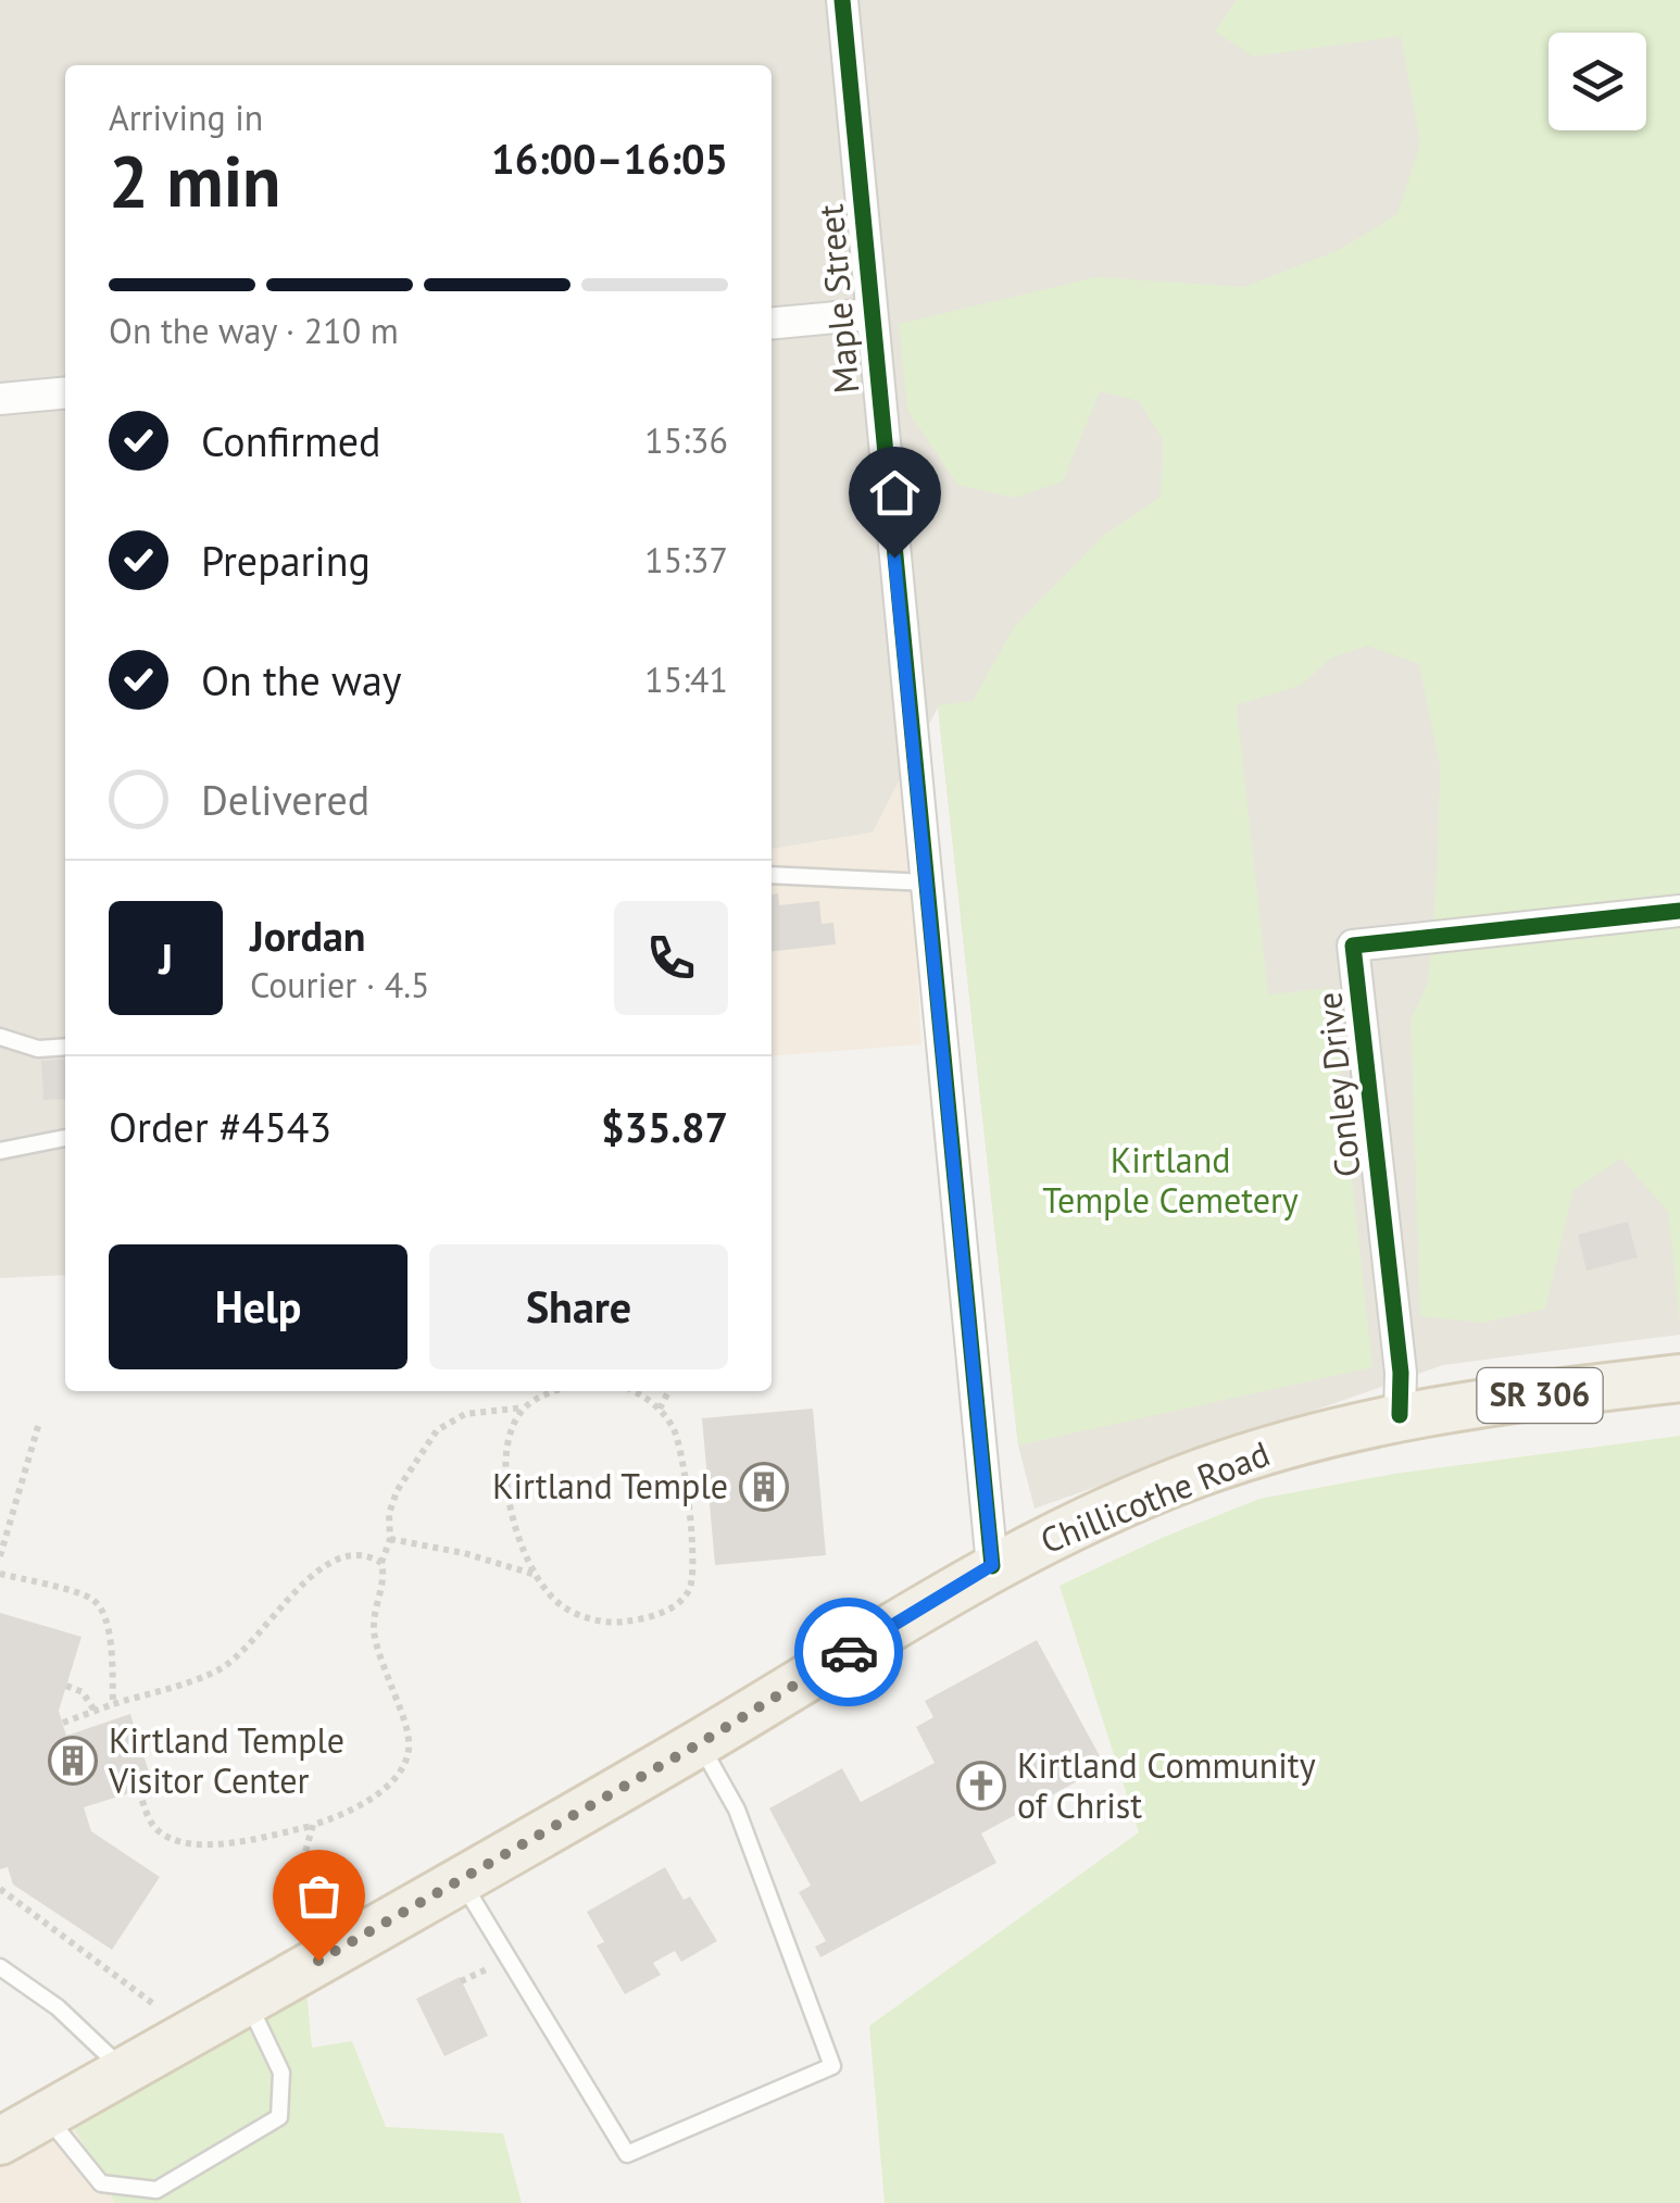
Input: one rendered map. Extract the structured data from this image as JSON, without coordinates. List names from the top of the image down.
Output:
{
  "streets": {
    "main road": ["SR 306", "Chillicothe Road"],
    "street": ["Maple Street", "Conley Drive"]
  },
  "crossings": [
    ["Maple Street", "Chillicothe Road"],
    ["Conley Drive", "Chillicothe Road"]
  ],
  "parks": ["Kirtland Temple Cemetery"],
  "places": {
    "building": ["Kirtland Temple", "Kirtland Temple Visitor Center"],
    "church": ["Kirtland Community of Christ"]
  },
  "page": {
    "heading": ["2 min", "Arriving in", "16:00–16:05"],
    "panel": [
      "Jordan",
      "Courier · 4.5",
      "Order #4543",
      "$35.87"
    ],
    "bar": "On the way · 210 m",
    "list": [
      ["Confirmed", "15:36"],
      ["Preparing", "15:37"],
      ["On the way", "15:41"],
      "Delivered"
    ],
    "round": "J",
    "buttons": ["Help", "Share"]
  }
}
